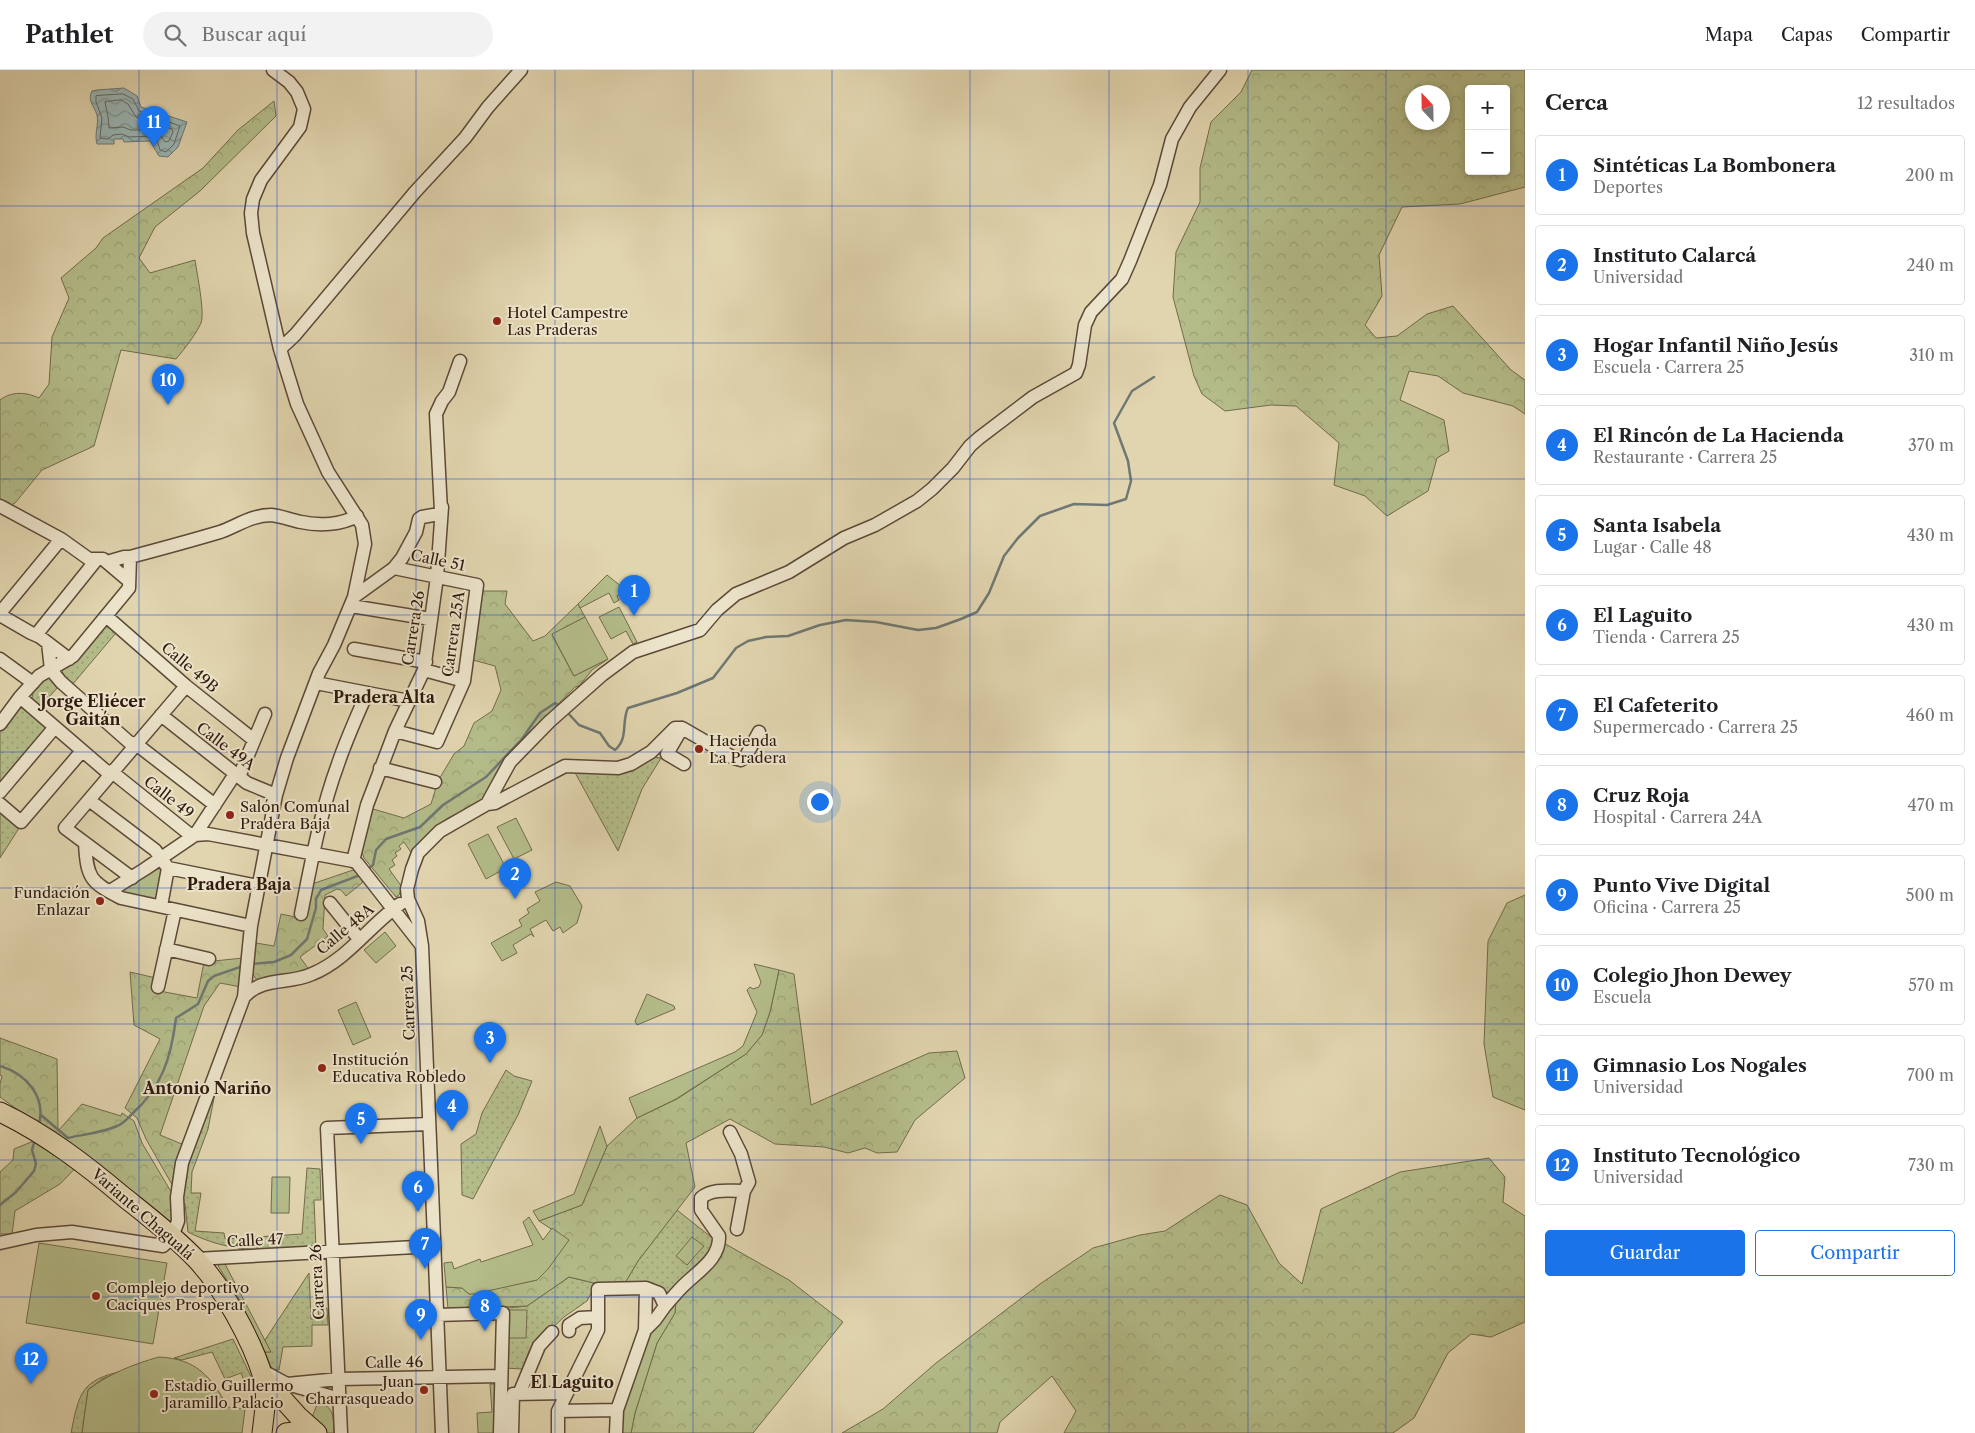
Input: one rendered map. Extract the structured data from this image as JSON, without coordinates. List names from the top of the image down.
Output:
{
  "streets": {
    "highway": ["Variante Chagualá"],
    "street": [
      "Calle 51",
      "Carrera 26",
      "Carrera 25A",
      "Calle 49B",
      "Calle 49A",
      "Calle 49",
      "Calle 48A",
      "Carrera 25",
      "Calle 47",
      "Calle 46"
    ]
  },
  "crossings": [
    ["Calle 51", "Carrera 26"],
    ["Calle 51", "Carrera 25A"],
    ["Carrera 26", "Carrera 25A"],
    ["Carrera 26", "Calle 49"],
    ["Carrera 26", "Carrera 25"],
    ["Carrera 26", "Calle 47"],
    ["Carrera 26", "Calle 46"],
    ["Calle 49", "Carrera 25"],
    ["Calle 48A", "Carrera 25"],
    ["Carrera 25", "Calle 47"],
    ["Carrera 25", "Calle 46"],
    ["Variante Chagualá", "Calle 47"]
  ],
  "districts": [
    "Pradera Alta",
    "Jorge Eliécer Gaitán",
    "Pradera Baja",
    "Antonio Nariño",
    "El Laguito"
  ],
  "places": [
    "Hotel Campestre Las Praderas",
    "Hacienda La Pradera",
    "Salón Comunal Pradera Baja",
    "Fundación Enlazar",
    "Institución Educativa Robledo",
    "Complejo deportivo Caciques Prosperar",
    "Juan Charrasqueado",
    "Estadio Guillermo Jaramillo Palacio"
  ],
  "north": "top",
  "page": {
    "header": "Pathlet",
    "search": "Buscar aquí",
    "nav": ["Mapa", "Capas", "Compartir"],
    "heading": ["Cerca", "12 resultados"],
    "map_buttons": ["+", "−"],
    "pins": [
      "11",
      "10",
      "1",
      "2",
      "3",
      "4",
      "5",
      "6",
      "7",
      "8",
      "9",
      "12"
    ],
    "list": [
      {
        "mark": "1",
        "name": "Sintéticas La Bombonera",
        "note": "Deportes",
        "value": "200 m"
      },
      {
        "mark": "2",
        "name": "Instituto Calarcá",
        "note": "Universidad",
        "value": "240 m"
      },
      {
        "mark": "3",
        "name": "Hogar Infantil Niño Jesús",
        "note": "Escuela · Carrera 25",
        "value": "310 m"
      },
      {
        "mark": "4",
        "name": "El Rincón de La Hacienda",
        "note": "Restaurante · Carrera 25",
        "value": "370 m"
      },
      {
        "mark": "5",
        "name": "Santa Isabela",
        "note": "Lugar · Calle 48",
        "value": "430 m"
      },
      {
        "mark": "6",
        "name": "El Laguito",
        "note": "Tienda · Carrera 25",
        "value": "430 m"
      },
      {
        "mark": "7",
        "name": "El Cafeterito",
        "note": "Supermercado · Carrera 25",
        "value": "460 m"
      },
      {
        "mark": "8",
        "name": "Cruz Roja",
        "note": "Hospital · Carrera 24A",
        "value": "470 m"
      },
      {
        "mark": "9",
        "name": "Punto Vive Digital",
        "note": "Oficina · Carrera 25",
        "value": "500 m"
      },
      {
        "mark": "10",
        "name": "Colegio Jhon Dewey",
        "note": "Escuela",
        "value": "570 m"
      },
      {
        "mark": "11",
        "name": "Gimnasio Los Nogales",
        "note": "Universidad",
        "value": "700 m"
      },
      {
        "mark": "12",
        "name": "Instituto Tecnológico",
        "note": "Universidad",
        "value": "730 m"
      }
    ],
    "buttons": ["Guardar", "Compartir"]
  }
}
